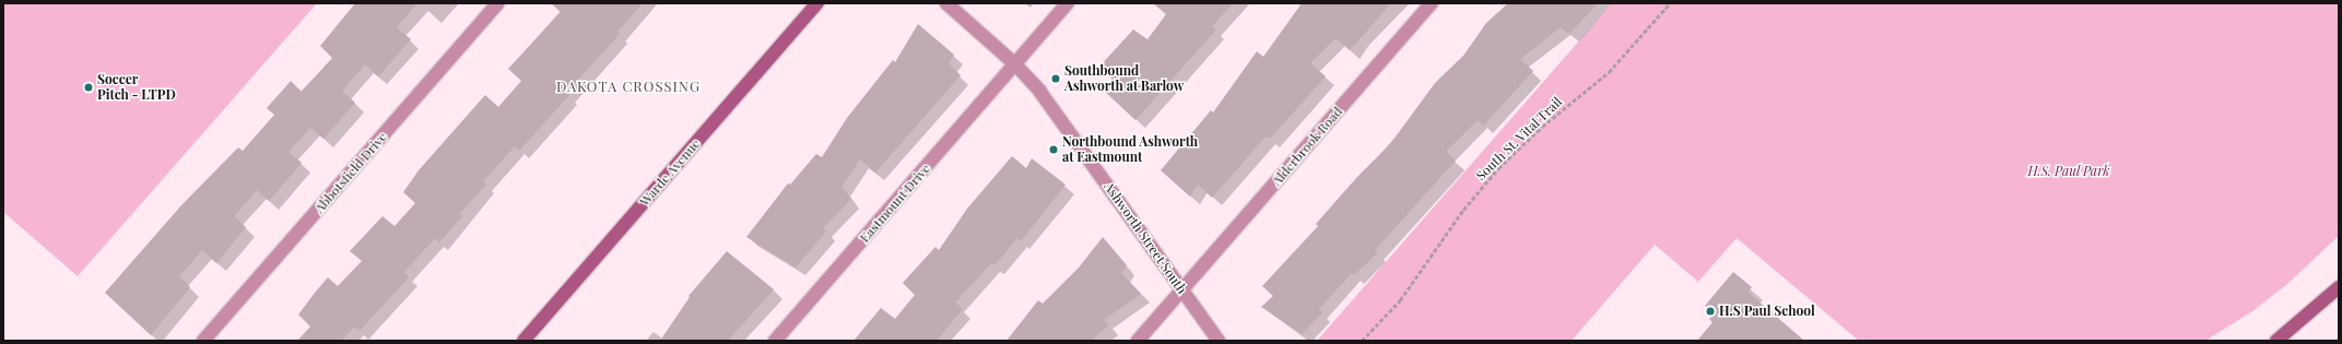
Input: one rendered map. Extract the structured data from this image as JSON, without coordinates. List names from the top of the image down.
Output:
{
  "streets": {
    "main road": ["Warde Avenue"],
    "street": [
      "Alderbrook Road",
      "Abbotsfield Drive",
      "Eastmount Drive",
      "Ashworth Street South"
    ],
    "path": ["South St. Vital Trail"]
  },
  "crossings": [
    ["Alderbrook Road", "Ashworth Street South"],
    ["Eastmount Drive", "Ashworth Street South"]
  ],
  "districts": ["DAKOTA CROSSING"],
  "parks": ["H.S. Paul Park"],
  "places": [
    "Southbound Ashworth at Barlow",
    "Soccer Pitch - LTPD",
    "Northbound Ashworth at Eastmount",
    "H.S Paul School"
  ]
}
